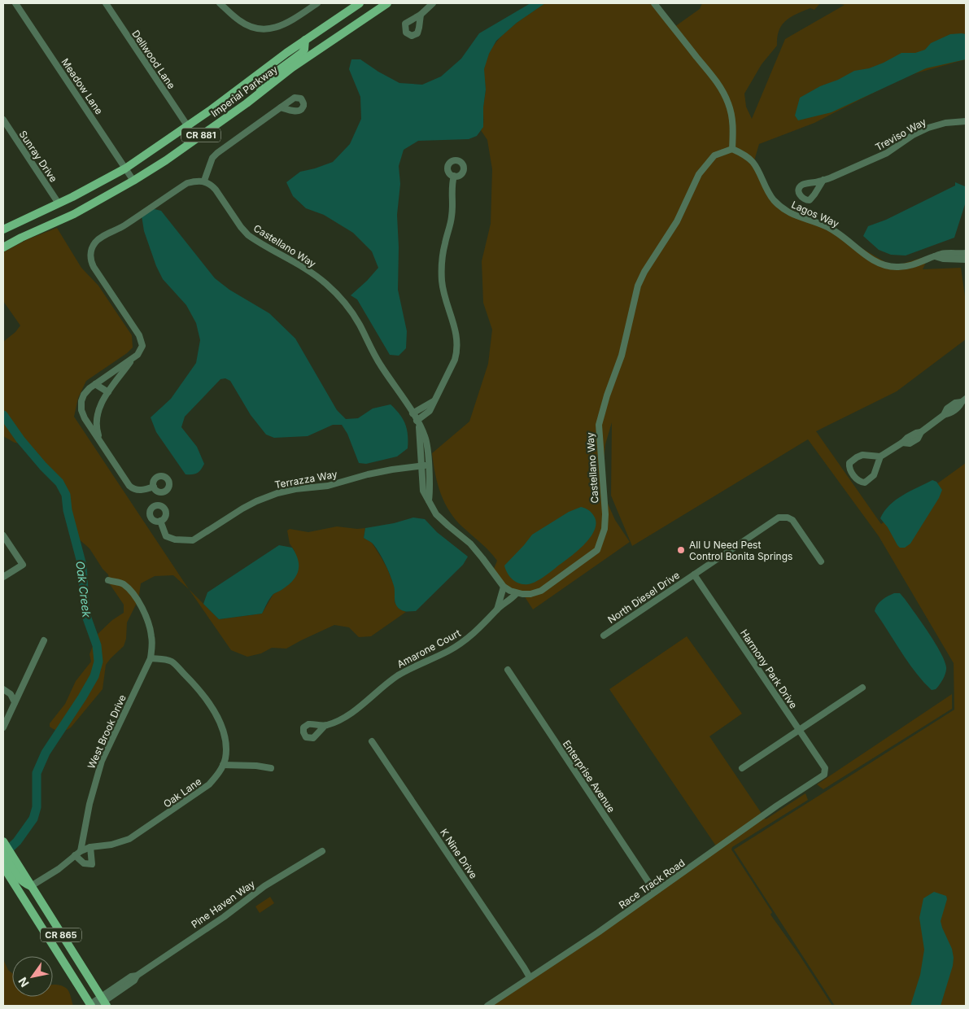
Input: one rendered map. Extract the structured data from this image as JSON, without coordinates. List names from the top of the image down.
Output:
{
  "streets": {
    "main road": ["Imperial Parkway", "CR 881", "CR 865"],
    "street": [
      "Dellwood Lane",
      "Meadow Lane",
      "Treviso Way",
      "Sunray Drive",
      "Lagos Way",
      "Castellano Way",
      "Terrazza Way",
      "North Diesel Drive",
      "Amarone Court",
      "Harmony Park Drive",
      "West Brook Drive",
      "Enterprise Avenue",
      "Oak Lane",
      "K Nine Drive",
      "Race Track Road",
      "Pine Haven Way"
    ]
  },
  "crossings": [
    ["Dellwood Lane", "Imperial Parkway"],
    ["Meadow Lane", "Imperial Parkway"],
    ["Imperial Parkway", "Sunray Drive"],
    ["Lagos Way", "Castellano Way"],
    ["Castellano Way", "Terrazza Way"],
    ["North Diesel Drive", "Harmony Park Drive"],
    ["Harmony Park Drive", "Race Track Road"],
    ["West Brook Drive", "Oak Lane"],
    ["Enterprise Avenue", "Race Track Road"],
    ["K Nine Drive", "Race Track Road"],
    ["Pine Haven Way", "CR 865"]
  ],
  "water": ["Oak Creek"],
  "places": ["All U Need Pest Control Bonita Springs"],
  "north": "bottom left"
}
